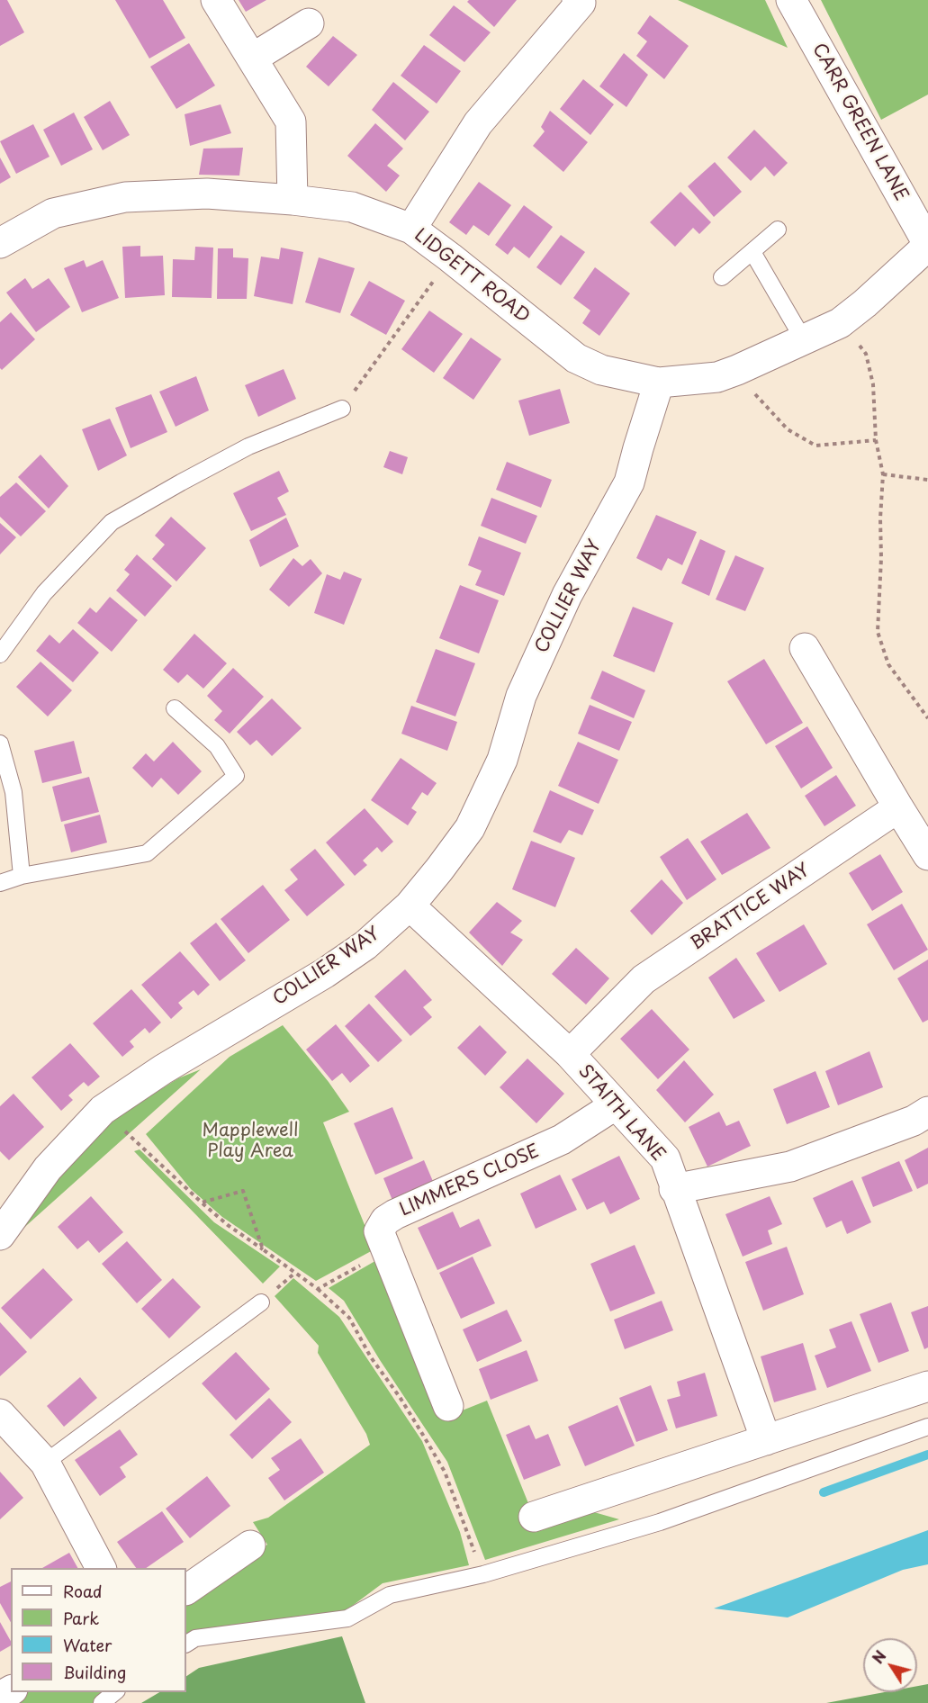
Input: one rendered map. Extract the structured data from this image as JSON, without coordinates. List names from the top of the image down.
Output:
{
  "streets": {
    "street": [
      "CARR GREEN LANE",
      "LIDGETT ROAD",
      "COLLIER WAY",
      "BRATTICE WAY",
      "STAITH LANE",
      "LIMMERS CLOSE"
    ]
  },
  "crossings": [
    ["CARR GREEN LANE", "LIDGETT ROAD"],
    ["LIDGETT ROAD", "COLLIER WAY"],
    ["COLLIER WAY", "STAITH LANE"],
    ["BRATTICE WAY", "STAITH LANE"],
    ["STAITH LANE", "LIMMERS CLOSE"]
  ],
  "parks": ["Mapplewell Play Area"],
  "legend": [
    "Road",
    "Park",
    "Water",
    "Building"
  ],
  "north": "top left"
}
